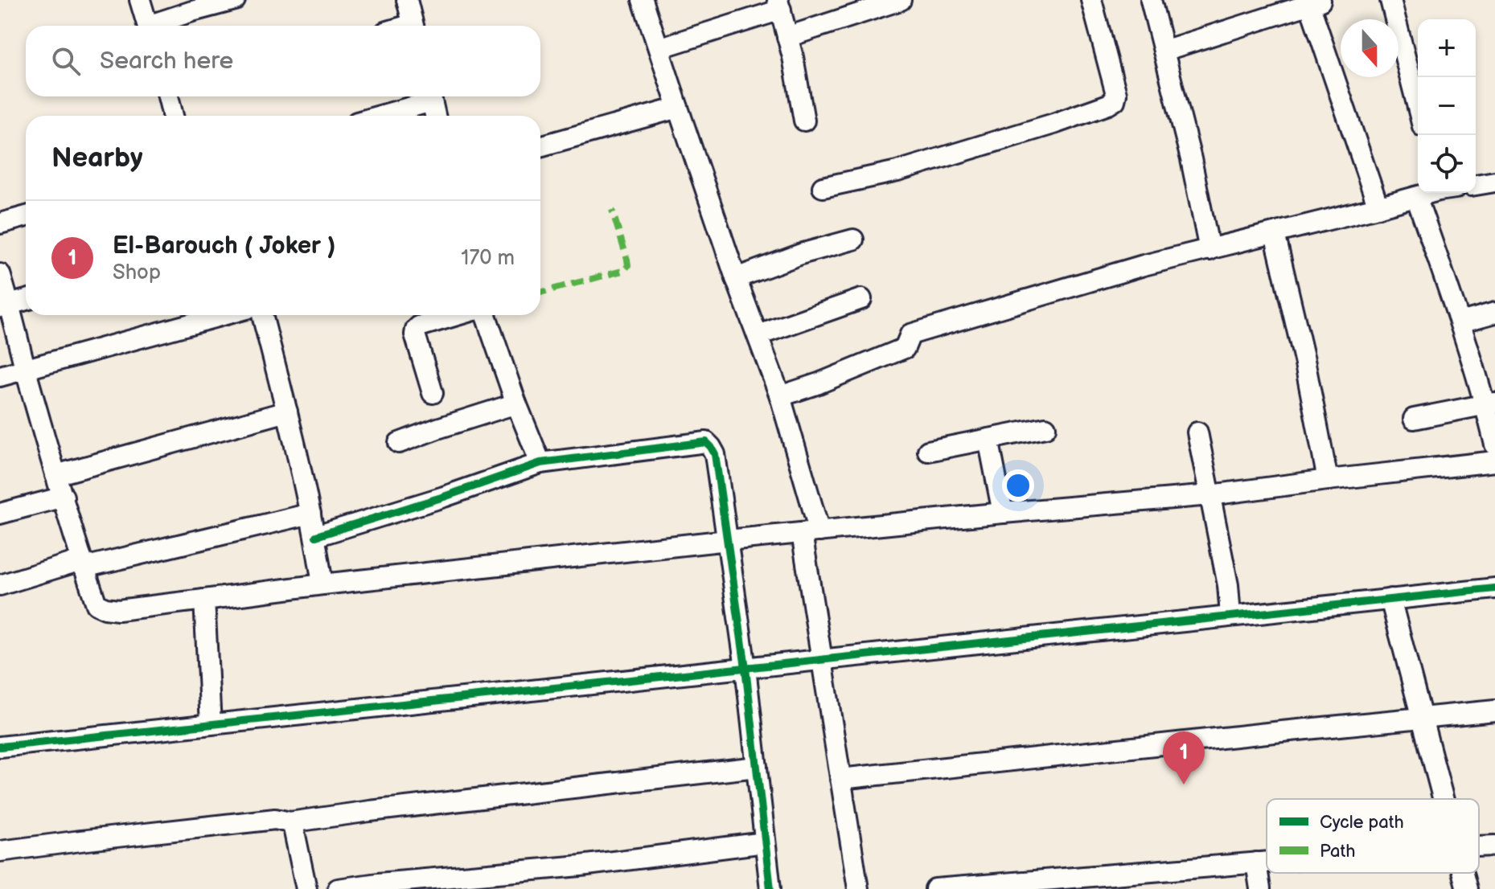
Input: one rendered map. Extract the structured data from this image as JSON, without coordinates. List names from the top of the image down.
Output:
{
  "legend": ["Cycle path", "Path"],
  "north": "bottom",
  "page": {
    "map_buttons": ["+", "−"],
    "search": "Search here",
    "heading": "Nearby",
    "list": [
      {
        "mark": "1",
        "name": "El-Barouch ( Joker )",
        "note": "Shop",
        "value": "170 m"
      }
    ],
    "pins": "1"
  }
}
